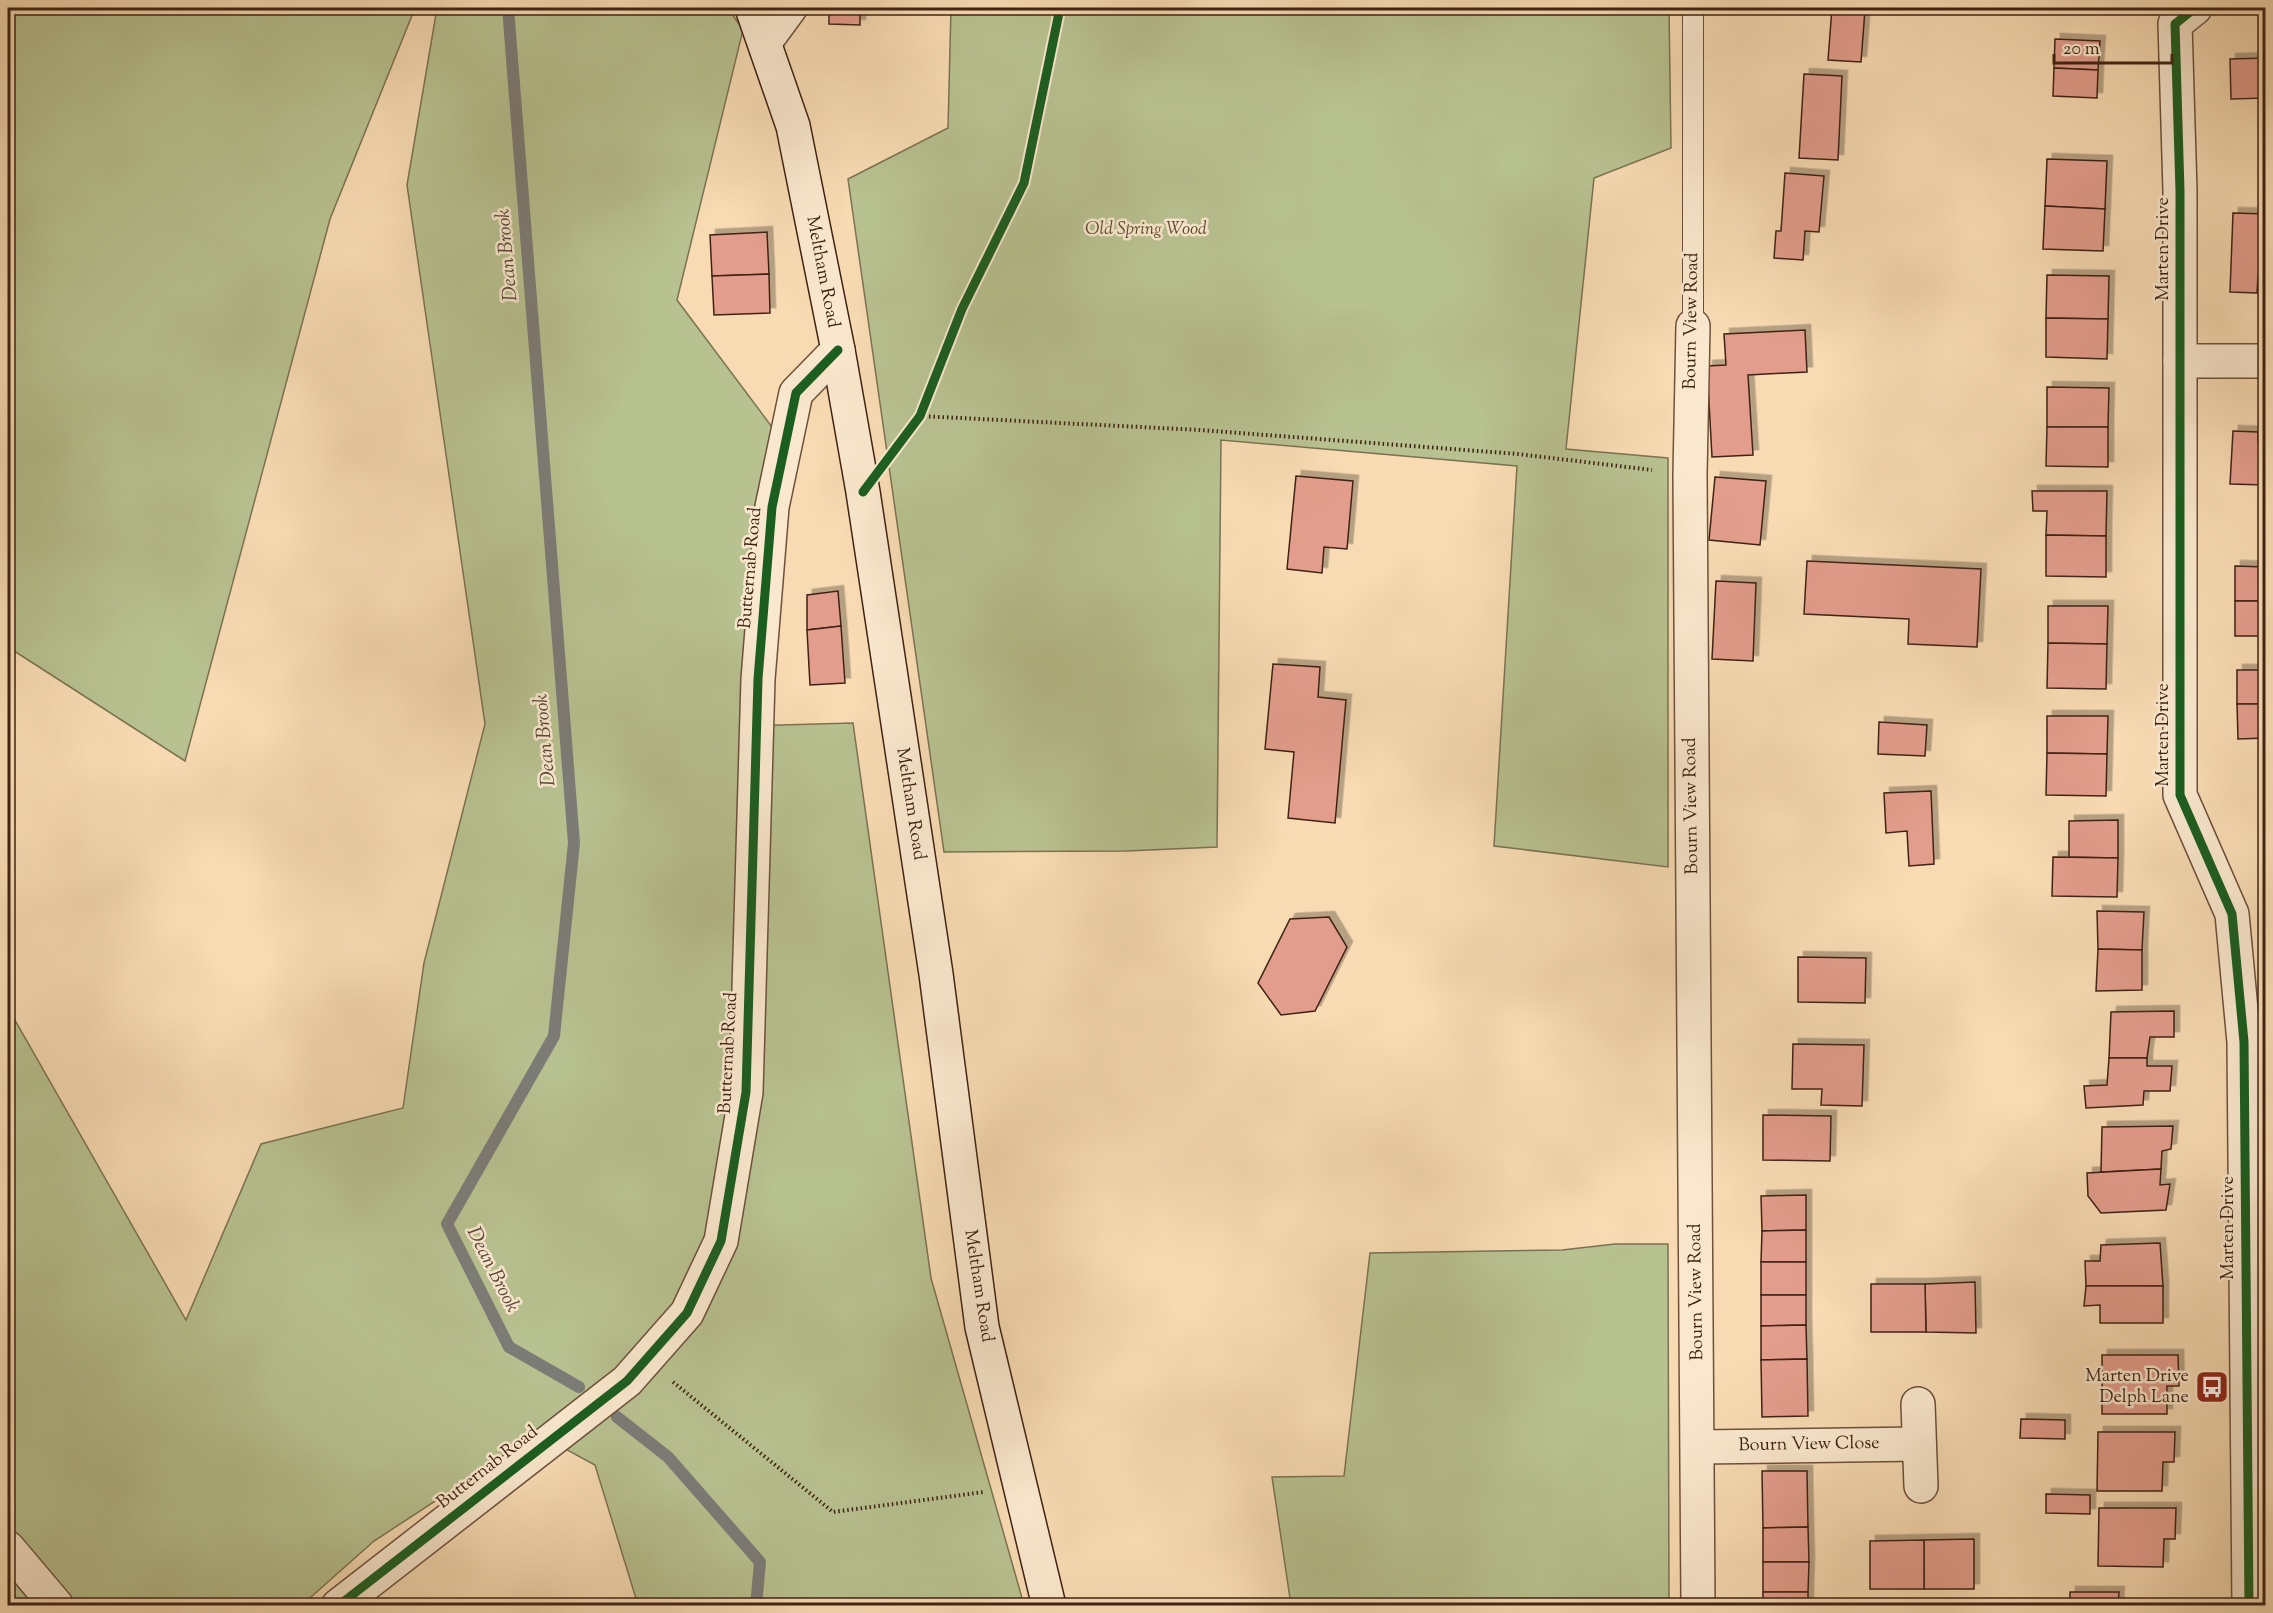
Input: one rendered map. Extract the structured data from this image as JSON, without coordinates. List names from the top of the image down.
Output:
{
  "streets": {
    "street": [
      "Marten Drive",
      "Meltham Road",
      "Bourn View Road",
      "Butternab Road",
      "Bourn View Close"
    ]
  },
  "crossings": [
    ["Meltham Road", "Butternab Road"],
    ["Bourn View Road", "Bourn View Close"]
  ],
  "water": ["Dean Brook"],
  "parks": ["Old Spring Wood"],
  "places": {
    "bus stop": ["Marten Drive Delph Lane"]
  },
  "scale_bar": "20 m"
}
